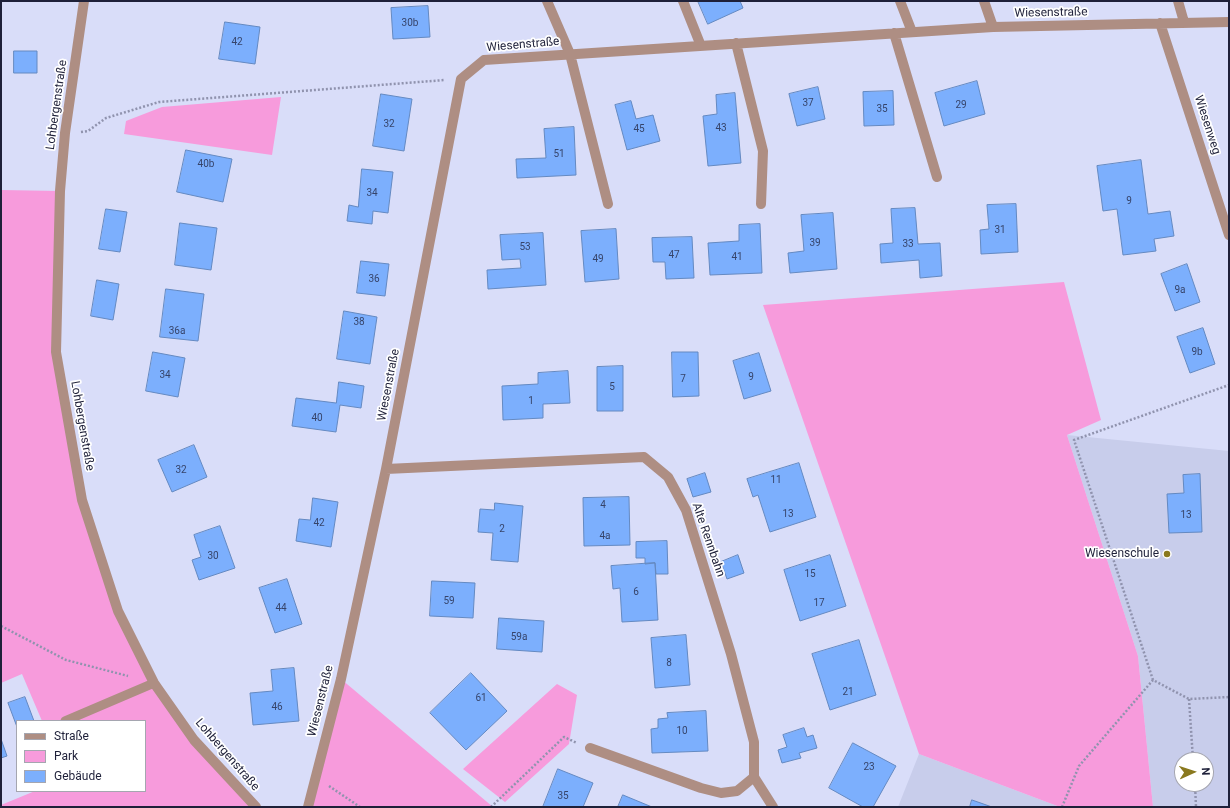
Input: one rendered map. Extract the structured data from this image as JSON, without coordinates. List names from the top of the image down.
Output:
{
  "streets": {
    "street": [
      "Wiesenstraße",
      "Lohbergenstraße",
      "Wiesenweg",
      "Alte Rennbahn"
    ]
  },
  "crossings": [
    ["Wiesenstraße", "Wiesenweg"],
    ["Wiesenstraße", "Alte Rennbahn"]
  ],
  "places": ["Wiesenschule"],
  "house_numbers": [
    "30b",
    "42",
    "37",
    "29",
    "35",
    "32",
    "43",
    "45",
    "51",
    "40b",
    "34",
    "9",
    "31",
    "39",
    "33",
    "53",
    "47",
    "41",
    "49",
    "36",
    "9a",
    "38",
    "36a",
    "9b",
    "34",
    "9",
    "7",
    "5",
    "1",
    "40",
    "32",
    "11",
    "4",
    "13",
    "13",
    "42",
    "2",
    "4a",
    "30",
    "15",
    "6",
    "59",
    "17",
    "44",
    "59a",
    "8",
    "21",
    "61",
    "46",
    "10",
    "23",
    "35"
  ],
  "legend": ["Straße", "Park", "Gebäude"],
  "north": "right"
}
